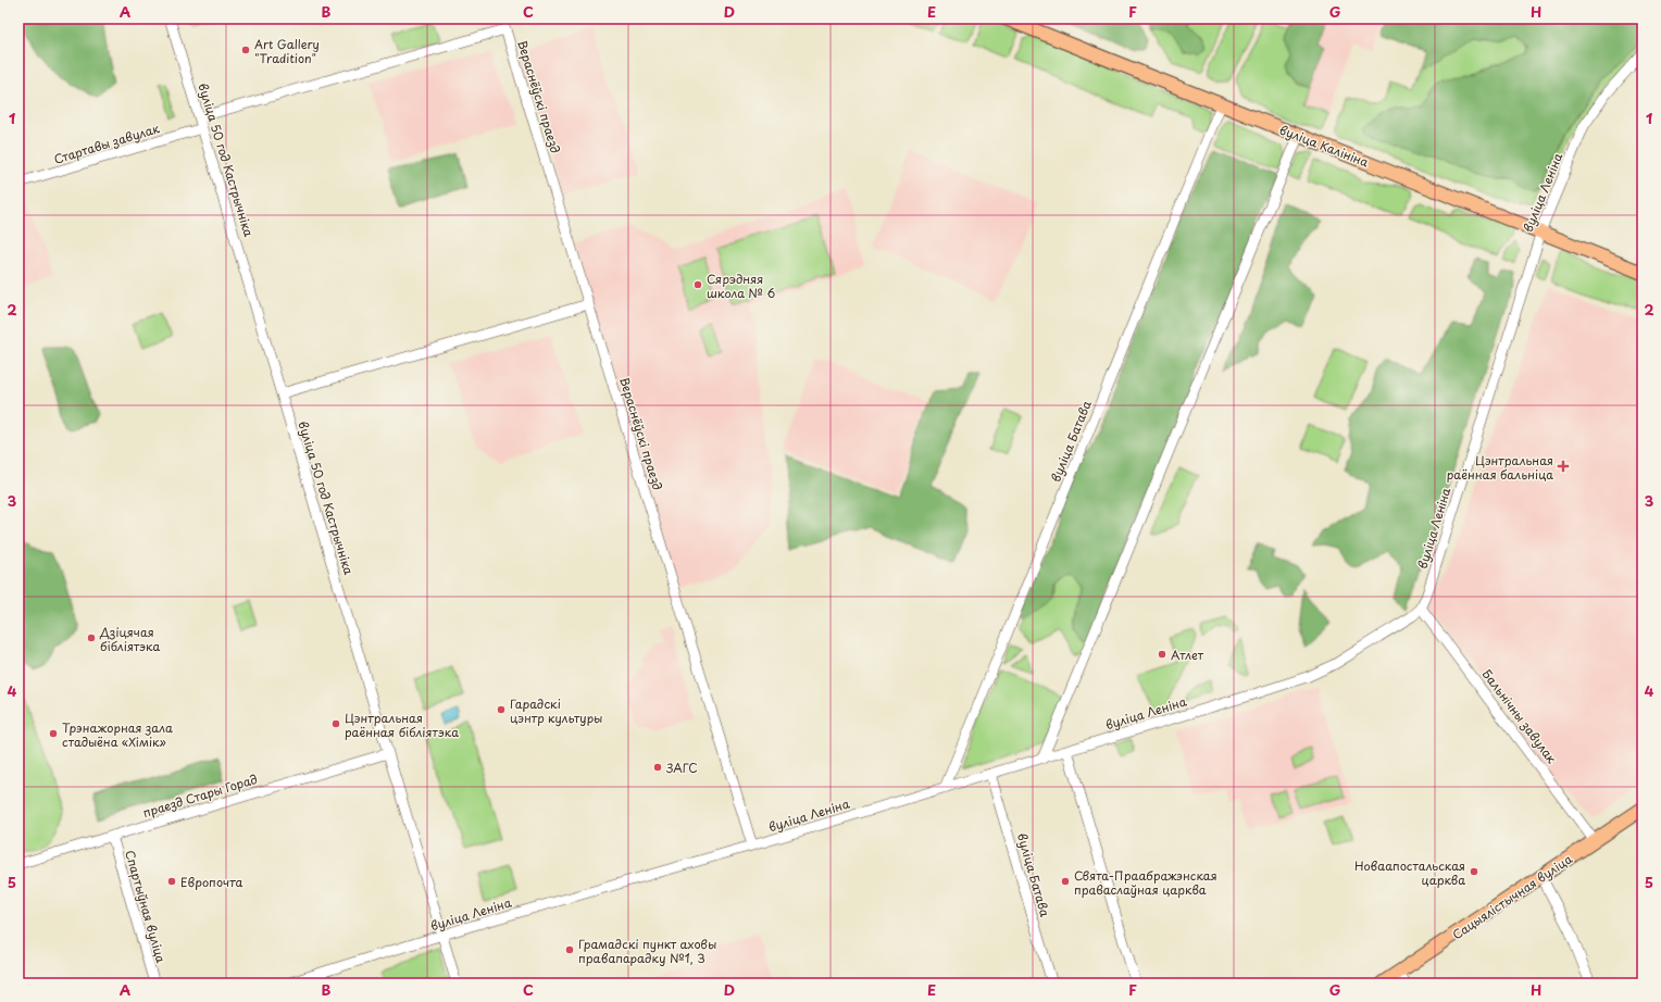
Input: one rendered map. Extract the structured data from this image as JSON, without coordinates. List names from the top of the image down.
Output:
{
  "streets": {
    "main road": ["вуліца Калініна", "Сацыялістычная вуліца"],
    "street": [
      "Вераснёўскі праезд",
      "Стартавы завулак",
      "вуліца 50 год Кастрычніка",
      "вуліца Леніна",
      "вуліца Батава",
      "Бальнічны завулак",
      "праезд Стары Горад",
      "Спартыўная вуліца"
    ]
  },
  "crossings": [
    ["Вераснёўскі праезд", "вуліца 50 год Кастрычніка"],
    ["Вераснёўскі праезд", "вуліца Леніна"],
    ["Стартавы завулак", "вуліца 50 год Кастрычніка"],
    ["вуліца Калініна", "вуліца Леніна"],
    ["вуліца Калініна", "вуліца Батава"],
    ["вуліца 50 год Кастрычніка", "вуліца Леніна"],
    ["вуліца 50 год Кастрычніка", "праезд Стары Горад"],
    ["вуліца Леніна", "вуліца Батава"],
    ["вуліца Леніна", "Бальнічны завулак"],
    ["Бальнічны завулак", "Сацыялістычная вуліца"],
    ["праезд Стары Горад", "Спартыўная вуліца"]
  ],
  "places": {
    "other": [
      "Art Gallery \"Tradition\"",
      "Сярэдняя школа № 6",
      "Дзіцячая бібліятэка",
      "Атлет",
      "Гарадскі цэнтр культуры",
      "Цэнтральная раённая бібліятэка",
      "Трэнажорная зала стадыёна «Хімік»",
      "ЗАГС",
      "Новаапостальская царква",
      "Европочта",
      "Свята-Праабражэнская праваслаўная царква",
      "Грамадскі пункт аховы правапарадку №1, 3"
    ],
    "health": ["Цэнтральная раённая бальніца"]
  },
  "grid": {
    "columns": [
      "A",
      "B",
      "C",
      "D",
      "E",
      "F",
      "G",
      "H"
    ],
    "rows": [
      "1",
      "2",
      "3",
      "4",
      "5"
    ]
  }
}
